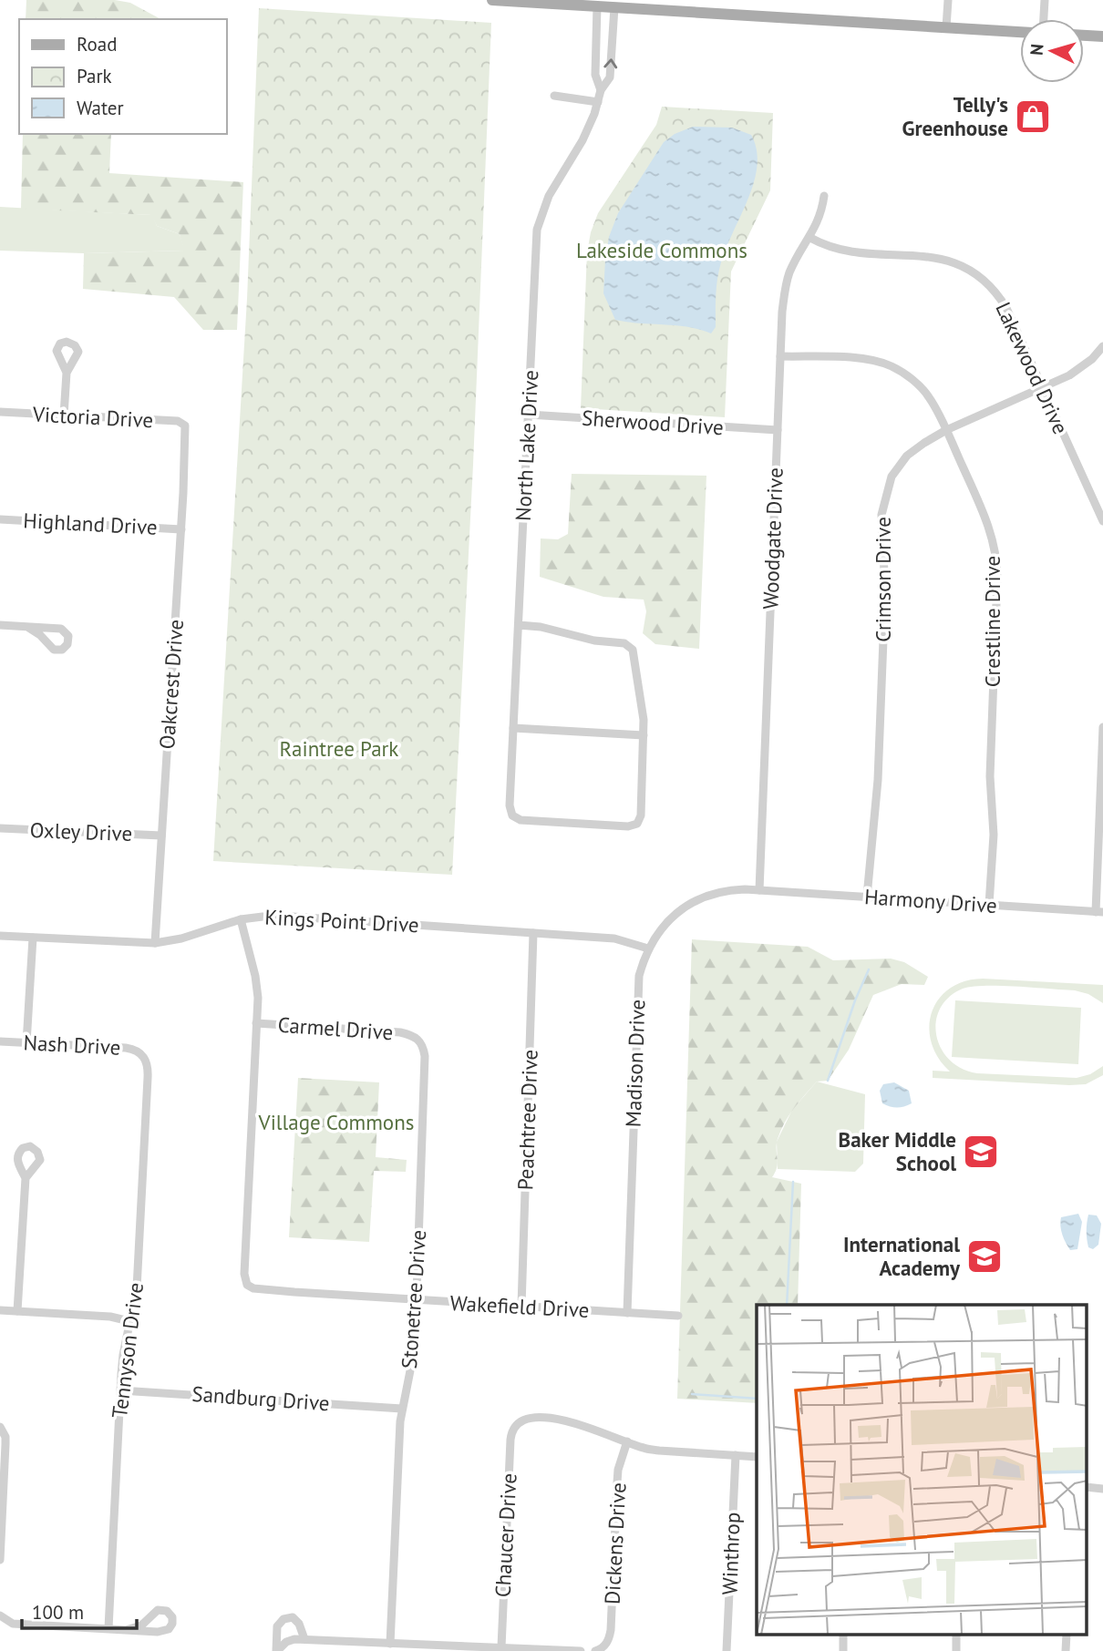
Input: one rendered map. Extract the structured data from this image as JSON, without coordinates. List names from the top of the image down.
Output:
{
  "streets": {
    "street": [
      "Lakewood Drive",
      "Victoria Drive",
      "Sherwood Drive",
      "North Lake Drive",
      "Highland Drive",
      "Woodgate Drive",
      "Crimson Drive",
      "Crestline Drive",
      "Oakcrest Drive",
      "Oxley Drive",
      "Harmony Drive",
      "Kings Point Drive",
      "Carmel Drive",
      "Nash Drive",
      "Madison Drive",
      "Peachtree Drive",
      "Stonetree Drive",
      "Wakefield Drive",
      "Tennyson Drive",
      "Sandburg Drive",
      "Chaucer Drive",
      "Dickens Drive",
      "Winthrop"
    ]
  },
  "crossings": [
    ["Lakewood Drive", "Woodgate Drive"],
    ["Lakewood Drive", "Crimson Drive"],
    ["Victoria Drive", "Oakcrest Drive"],
    ["Sherwood Drive", "North Lake Drive"],
    ["Sherwood Drive", "Woodgate Drive"],
    ["Highland Drive", "Oakcrest Drive"],
    ["Woodgate Drive", "Crestline Drive"],
    ["Woodgate Drive", "Harmony Drive"],
    ["Woodgate Drive", "Madison Drive"],
    ["Crimson Drive", "Crestline Drive"],
    ["Crimson Drive", "Harmony Drive"],
    ["Crestline Drive", "Harmony Drive"],
    ["Oakcrest Drive", "Oxley Drive"],
    ["Oakcrest Drive", "Kings Point Drive"],
    ["Harmony Drive", "Madison Drive"],
    ["Kings Point Drive", "Madison Drive"],
    ["Kings Point Drive", "Peachtree Drive"],
    ["Carmel Drive", "Stonetree Drive"],
    ["Carmel Drive", "Wakefield Drive"],
    ["Nash Drive", "Tennyson Drive"],
    ["Madison Drive", "Wakefield Drive"],
    ["Peachtree Drive", "Wakefield Drive"],
    ["Stonetree Drive", "Wakefield Drive"],
    ["Stonetree Drive", "Sandburg Drive"],
    ["Tennyson Drive", "Sandburg Drive"],
    ["Chaucer Drive", "Dickens Drive"]
  ],
  "parks": ["Lakeside Commons", "Raintree Park", "Village Commons"],
  "places": {
    "shop": ["Telly's Greenhouse"],
    "school or university": ["Baker Middle School", "International Academy"]
  },
  "legend": ["Road", "Park", "Water"],
  "scale_bar": "100 m",
  "north": "left"
}
